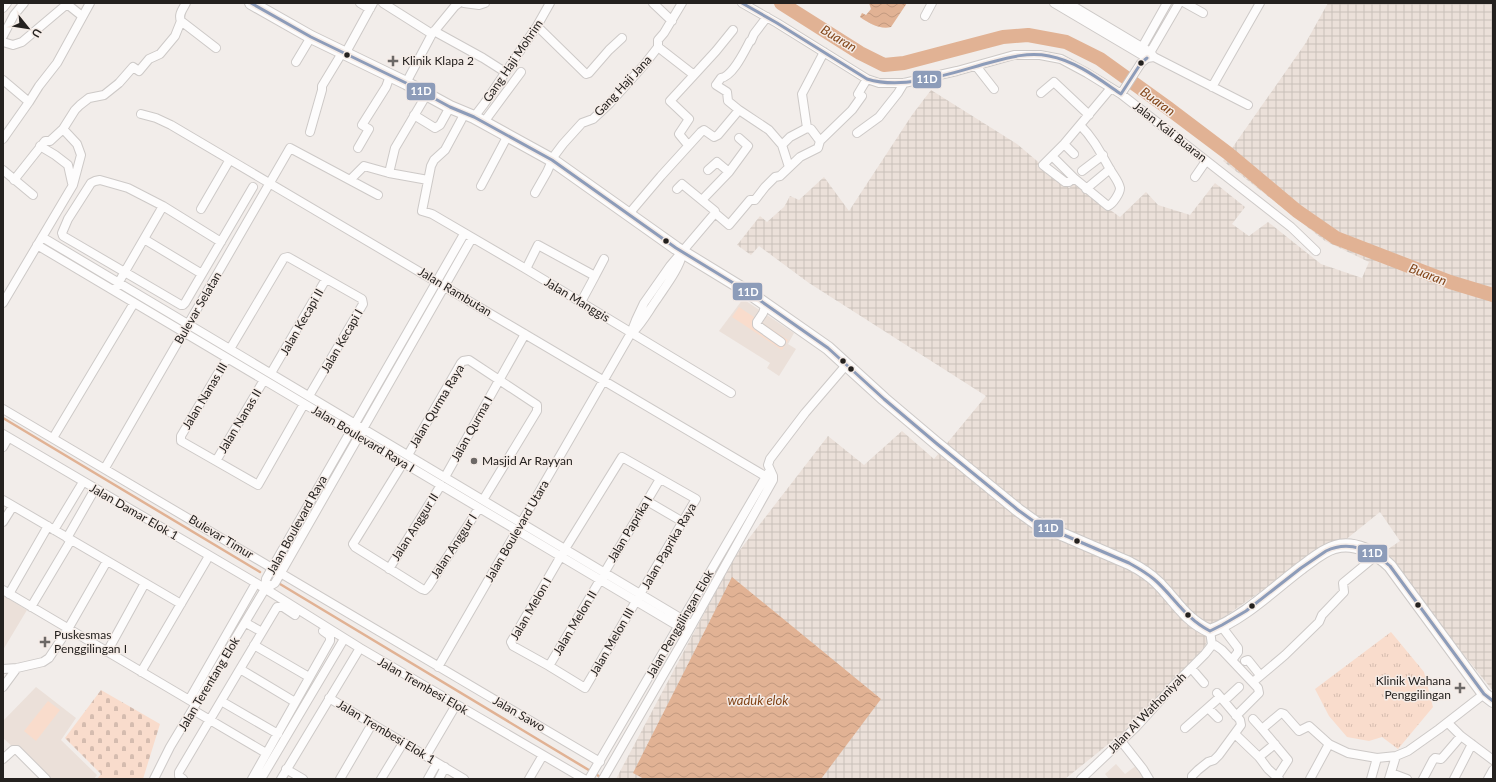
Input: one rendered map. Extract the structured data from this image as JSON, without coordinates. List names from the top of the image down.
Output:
{
  "streets": {
    "street": [
      "Gang Haji Mohrim",
      "Gang Haji Jana",
      "Jalan Kali Buaran",
      "Jalan Rambutan",
      "Jalan Manggis",
      "Bulevar Selatan",
      "Jalan Kecapi II",
      "Jalan Kecapi I",
      "Jalan Nanas III",
      "Jalan Qurma Raya",
      "Jalan Nanas II",
      "Jalan Qurma I",
      "Jalan Boulevard Raya I",
      "Jalan Damar Elok 1",
      "Jalan Boulevard Raya",
      "Jalan Anggur II",
      "Jalan Paprika I",
      "Jalan Boulevard Utara",
      "Bulevar Timur",
      "Jalan Anggur I",
      "Jalan Paprika Raya",
      "Jalan Melon I",
      "Jalan Melon II",
      "Jalan Penggilingan Elok",
      "Jalan Melon III",
      "Jalan Terentang Elok",
      "Jalan Trembesi Elok",
      "Jalan Al Wathoniyah",
      "Jalan Sawo",
      "Jalan Trembesi Elok 1"
    ]
  },
  "crossings": [
    ["Jalan Rambutan", "Bulevar Selatan"],
    ["Jalan Rambutan", "Jalan Qurma I"],
    ["Jalan Rambutan", "Jalan Boulevard Raya"],
    ["Jalan Rambutan", "Jalan Boulevard Utara"],
    ["Jalan Rambutan", "Jalan Penggilingan Elok"],
    ["Jalan Manggis", "Jalan Boulevard Raya"],
    ["Jalan Manggis", "Jalan Boulevard Utara"],
    ["Bulevar Selatan", "Jalan Boulevard Raya I"],
    ["Bulevar Selatan", "Bulevar Timur"],
    ["Jalan Kecapi II", "Jalan Kecapi I"],
    ["Jalan Kecapi II", "Jalan Boulevard Raya I"],
    ["Jalan Kecapi I", "Jalan Boulevard Raya I"],
    ["Jalan Nanas III", "Jalan Nanas II"],
    ["Jalan Nanas III", "Jalan Boulevard Raya I"],
    ["Jalan Qurma Raya", "Jalan Qurma I"],
    ["Jalan Qurma Raya", "Jalan Boulevard Raya I"],
    ["Jalan Nanas II", "Jalan Boulevard Raya I"],
    ["Jalan Qurma I", "Jalan Boulevard Raya I"],
    ["Jalan Boulevard Raya I", "Jalan Boulevard Raya"],
    ["Jalan Boulevard Raya I", "Jalan Anggur II"],
    ["Jalan Boulevard Raya I", "Jalan Paprika I"],
    ["Jalan Boulevard Raya I", "Jalan Boulevard Utara"],
    ["Jalan Boulevard Raya I", "Jalan Anggur I"],
    ["Jalan Boulevard Raya I", "Jalan Paprika Raya"],
    ["Jalan Boulevard Raya I", "Jalan Melon I"],
    ["Jalan Boulevard Raya I", "Jalan Melon II"],
    ["Jalan Boulevard Raya I", "Jalan Penggilingan Elok"],
    ["Jalan Boulevard Raya I", "Jalan Melon III"],
    ["Jalan Damar Elok 1", "Jalan Boulevard Raya"],
    ["Jalan Damar Elok 1", "Jalan Terentang Elok"],
    ["Jalan Damar Elok 1", "Jalan Trembesi Elok"],
    ["Jalan Boulevard Raya", "Bulevar Timur"],
    ["Jalan Boulevard Raya", "Jalan Terentang Elok"],
    ["Jalan Boulevard Raya", "Jalan Trembesi Elok"],
    ["Jalan Anggur II", "Jalan Anggur I"],
    ["Jalan Paprika I", "Jalan Paprika Raya"],
    ["Jalan Paprika I", "Jalan Melon II"],
    ["Jalan Boulevard Utara", "Bulevar Timur"],
    ["Jalan Boulevard Utara", "Jalan Sawo"],
    ["Bulevar Timur", "Jalan Sawo"],
    ["Jalan Paprika Raya", "Jalan Melon I"],
    ["Jalan Paprika Raya", "Jalan Melon III"],
    ["Jalan Melon I", "Jalan Melon II"],
    ["Jalan Melon I", "Jalan Melon III"],
    ["Jalan Melon II", "Jalan Melon III"],
    ["Jalan Penggilingan Elok", "Jalan Trembesi Elok"],
    ["Jalan Penggilingan Elok", "Jalan Sawo"],
    ["Jalan Terentang Elok", "Jalan Trembesi Elok"]
  ],
  "water": ["Buaran", "waduk elok"],
  "places": {
    "health": ["Klinik Klapa 2", "Puskesmas Penggilingan I", "Klinik Wahana Penggilingan"],
    "other": ["Masjid Ar Rayyan"]
  },
  "lines": ["transit line 11D"],
  "north": "bottom right"
}
